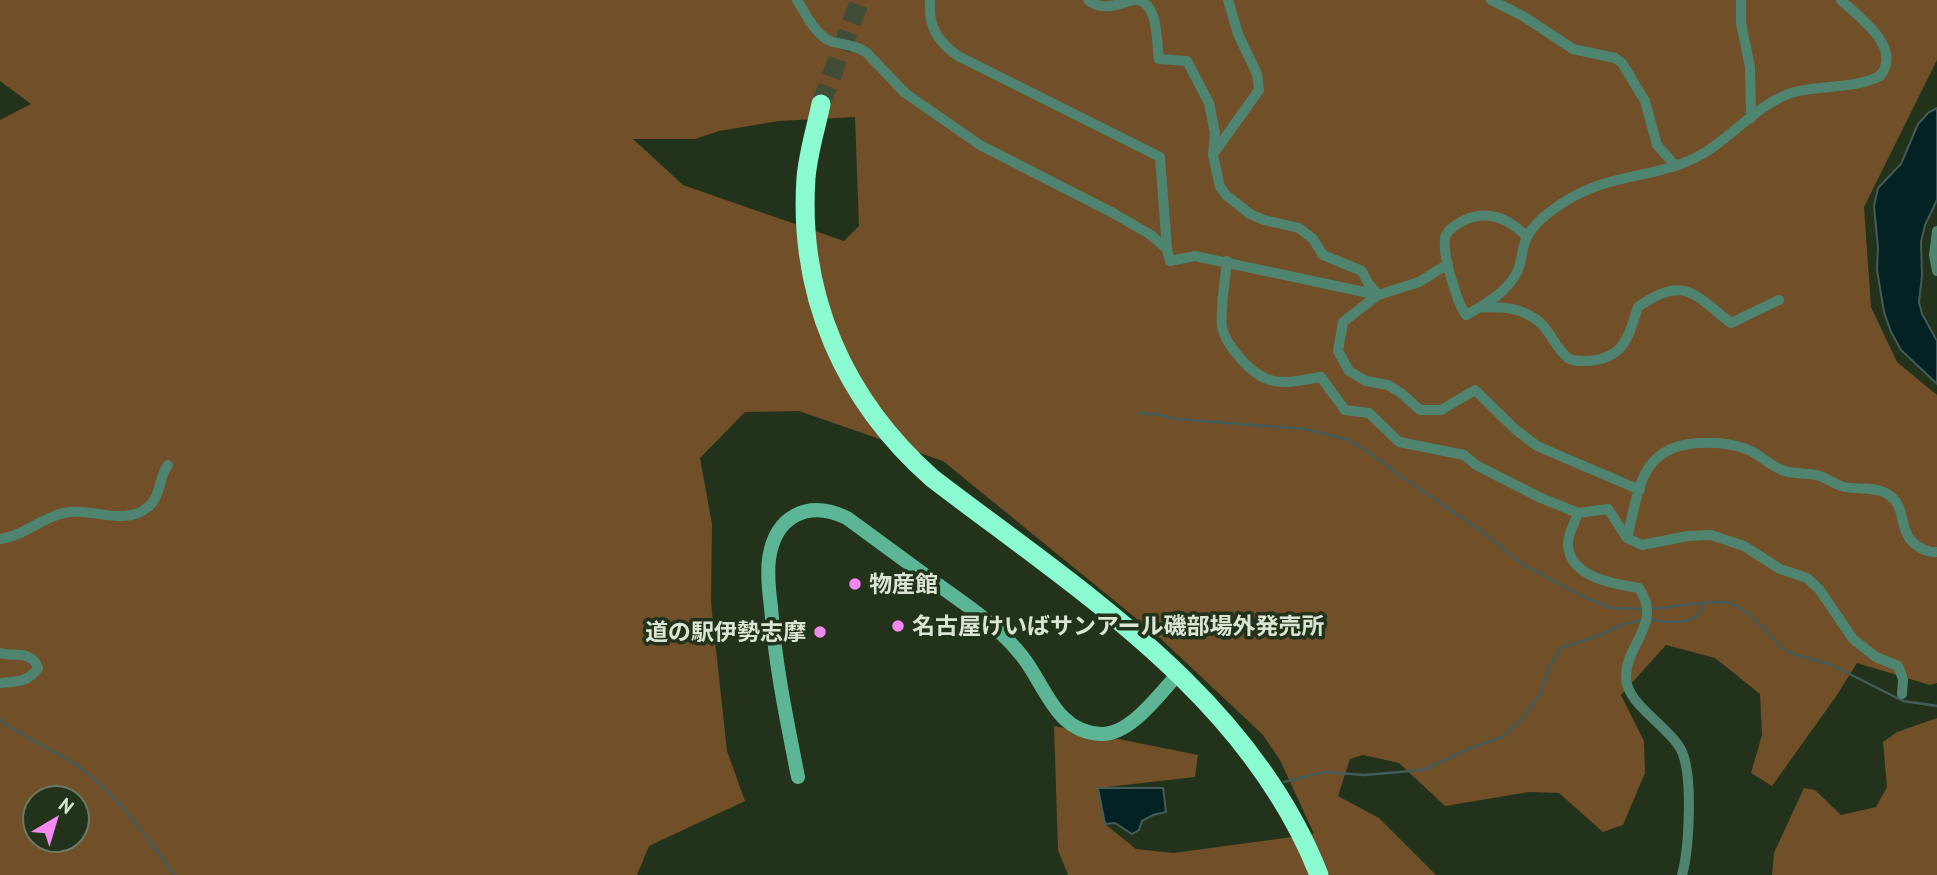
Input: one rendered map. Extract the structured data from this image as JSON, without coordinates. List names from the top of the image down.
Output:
{
  "places": ["物産館", "名古屋けいばサンアール磯部場外発売所", "道の駅伊勢志摩"],
  "north": "top right"
}
